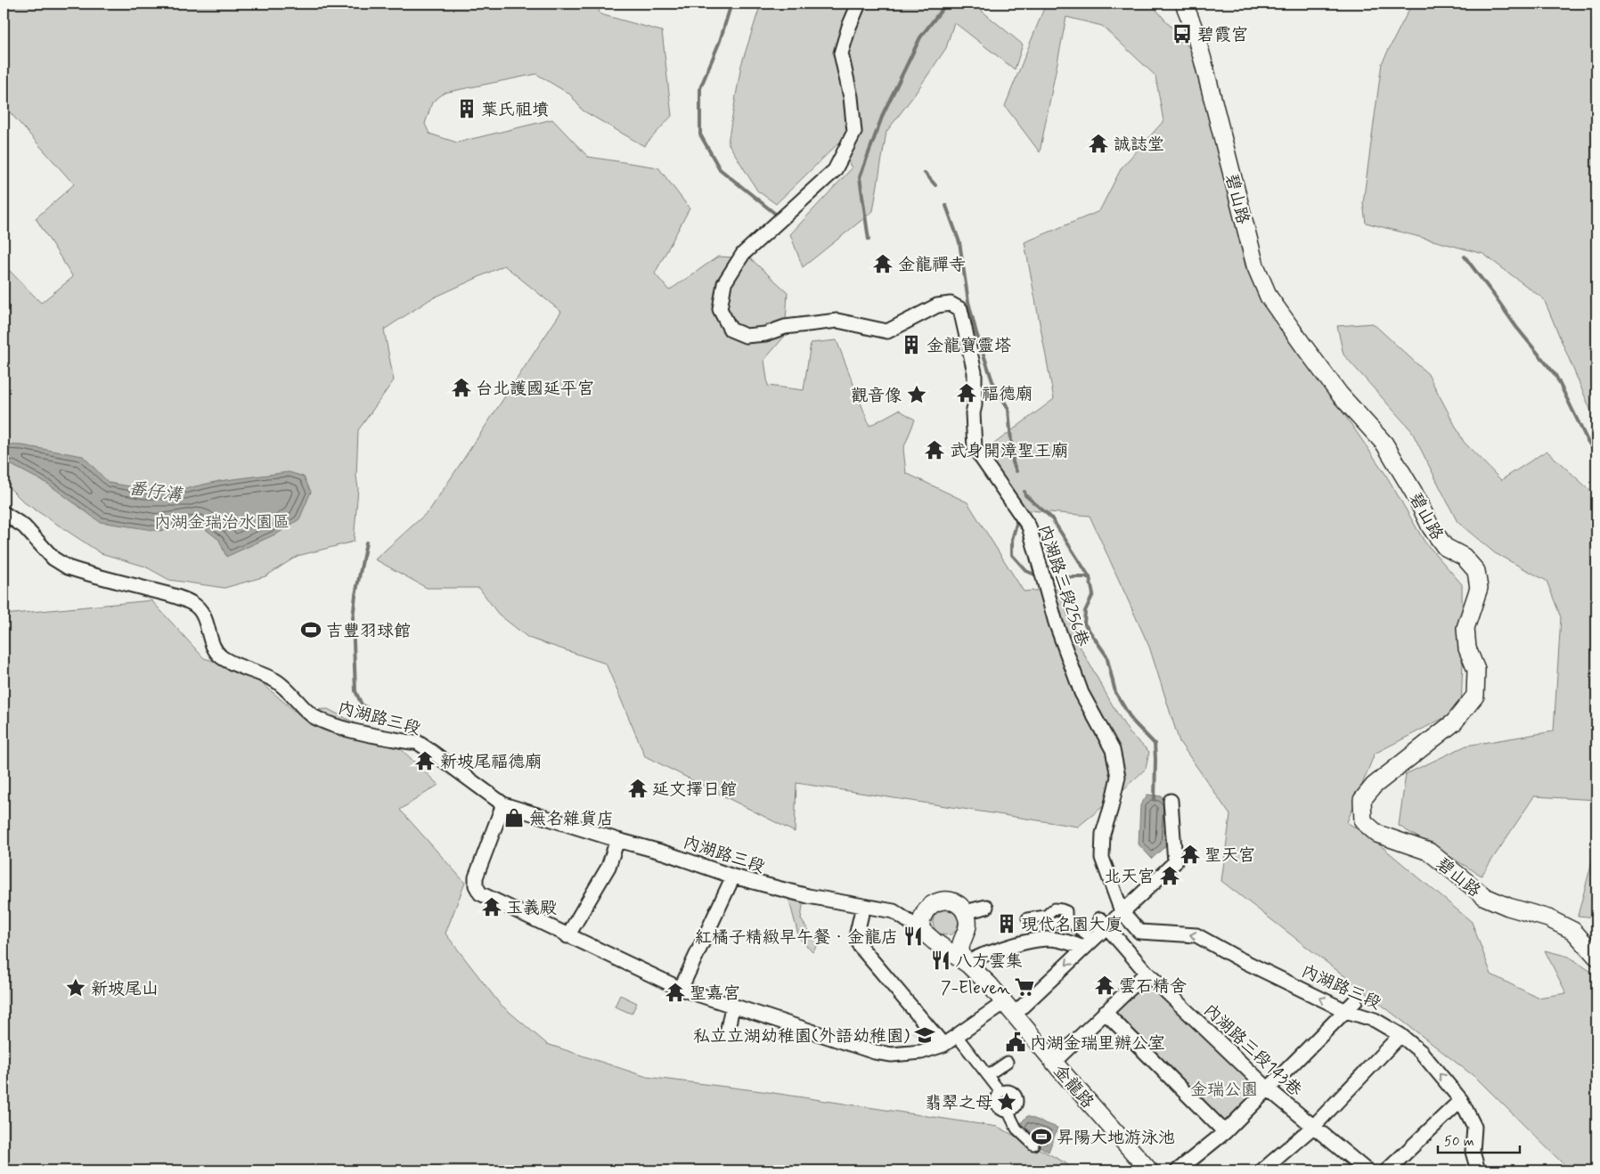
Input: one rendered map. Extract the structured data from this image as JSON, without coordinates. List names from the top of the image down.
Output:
{
  "streets": {
    "street": [
      "碧山路",
      "內湖路三段256巷",
      "內湖路三段",
      "內湖路三段143巷",
      "金龍路"
    ]
  },
  "crossings": [
    ["內湖路三段", "金龍路"]
  ],
  "water": ["番仔溝"],
  "parks": ["內湖金瑞治水園區", "金瑞公園"],
  "places": {
    "bus stop": ["碧霞宮"],
    "building": ["葉氏祖墳", "金龍寶靈塔", "現代名園大廈"],
    "temple": [
      "誠誌堂",
      "金龍禪寺",
      "台北護國延平宮",
      "福德廟",
      "武身開漳聖王廟",
      "新坡尾福德廟",
      "延文擇日館",
      "聖天宮",
      "北天宮",
      "玉義殿",
      "雲石精舍",
      "聖嘉宮"
    ],
    "place": ["觀音像", "新坡尾山", "翡翠之母"],
    "sports": ["吉豐羽球館", "昇陽大地游泳池"],
    "shop": ["無名雜貨店"],
    "restaurant": ["紅橘子精緻早午餐．金龍店", "八方雲集"],
    "supermarket": ["7-Eleven"],
    "school or university": ["私立立湖幼稚園(外語幼稚園)"],
    "public building": ["內湖金瑞里辦公室"]
  },
  "scale_bar": "50 m"
}
